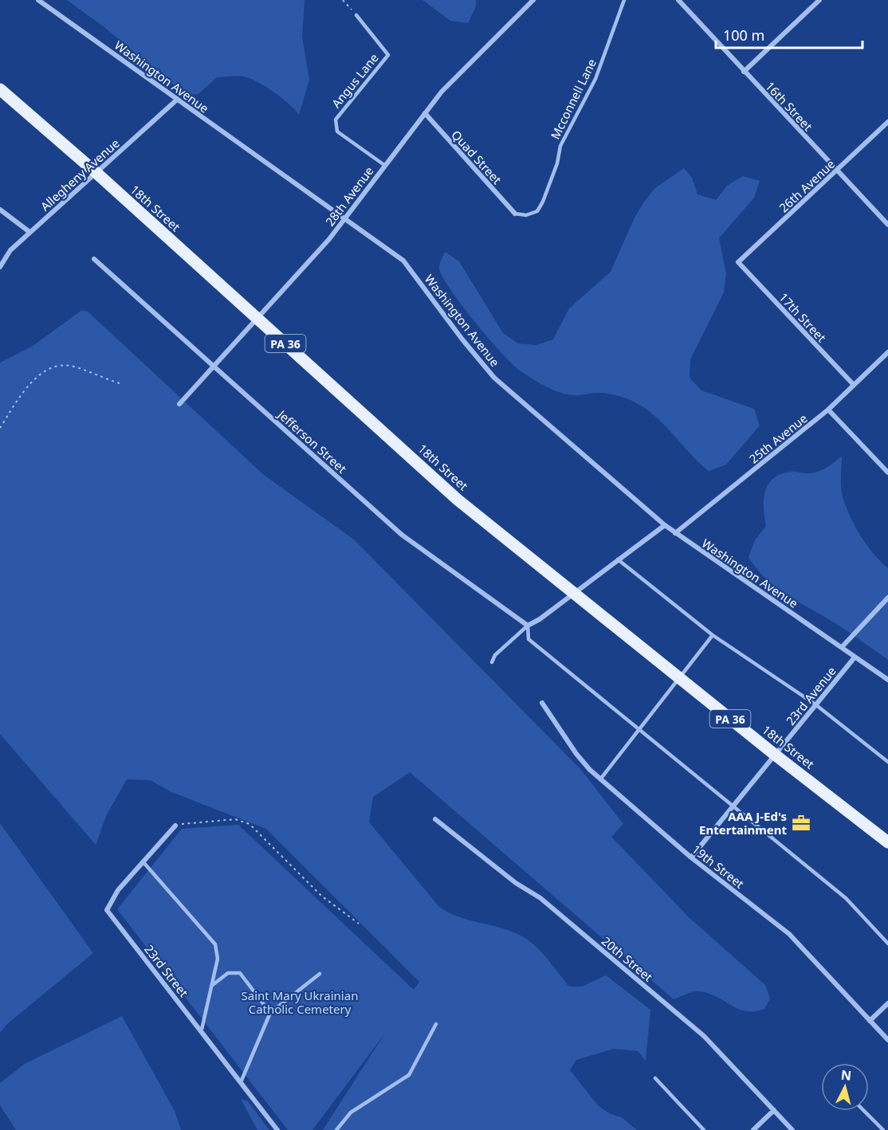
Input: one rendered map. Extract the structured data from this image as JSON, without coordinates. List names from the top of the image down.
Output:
{
  "streets": {
    "main road": ["18th Street", "PA 36"],
    "street": [
      "Washington Avenue",
      "16th Street",
      "Quad Street",
      "Allegheny Avenue",
      "26th Avenue",
      "28th Avenue",
      "17th Street",
      "25th Avenue",
      "Jefferson Street",
      "23rd Avenue",
      "19th Street",
      "20th Street",
      "23rd Street"
    ],
    "lane": ["Angus Lane", "Mcconnell Lane"]
  },
  "crossings": [
    ["Washington Avenue", "Allegheny Avenue"],
    ["Washington Avenue", "28th Avenue"],
    ["Washington Avenue", "25th Avenue"],
    ["Washington Avenue", "23rd Avenue"],
    ["Angus Lane", "28th Avenue"],
    ["Mcconnell Lane", "Quad Street"],
    ["16th Street", "26th Avenue"],
    ["Quad Street", "28th Avenue"],
    ["Allegheny Avenue", "18th Street"],
    ["26th Avenue", "17th Street"],
    ["28th Avenue", "18th Street"],
    ["28th Avenue", "Jefferson Street"],
    ["18th Street", "23rd Avenue"],
    ["17th Street", "25th Avenue"],
    ["23rd Avenue", "19th Street"]
  ],
  "parks": ["Saint Mary Ukrainian Catholic Cemetery"],
  "places": {
    "office": ["AAA J-Ed's Entertainment"]
  },
  "scale_bar": "100 m",
  "north": "top"
}
